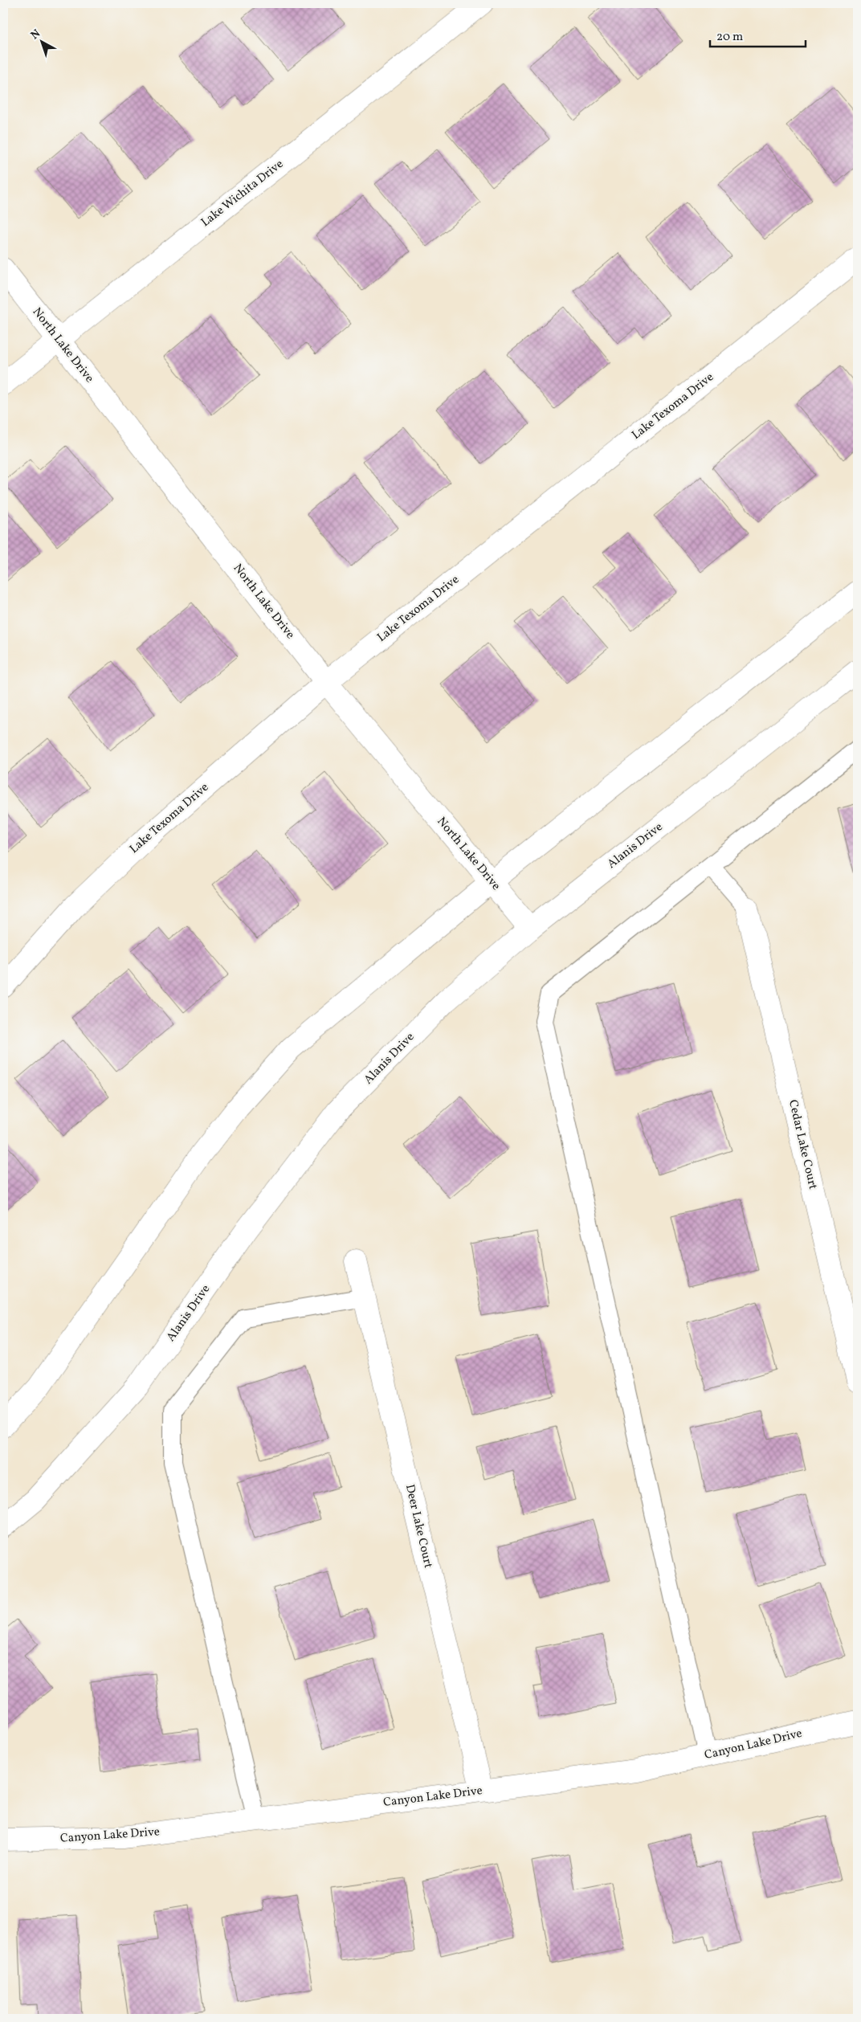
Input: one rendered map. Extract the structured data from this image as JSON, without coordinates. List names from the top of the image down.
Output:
{
  "streets": {
    "street": [
      "Lake Wichita Drive",
      "North Lake Drive",
      "Lake Texoma Drive",
      "Alanis Drive",
      "Cedar Lake Court",
      "Deer Lake Court",
      "Canyon Lake Drive"
    ]
  },
  "crossings": [
    ["Lake Wichita Drive", "North Lake Drive"],
    ["North Lake Drive", "Lake Texoma Drive"],
    ["North Lake Drive", "Alanis Drive"],
    ["Deer Lake Court", "Canyon Lake Drive"]
  ],
  "scale_bar": "20 m",
  "north": "top left"
}
